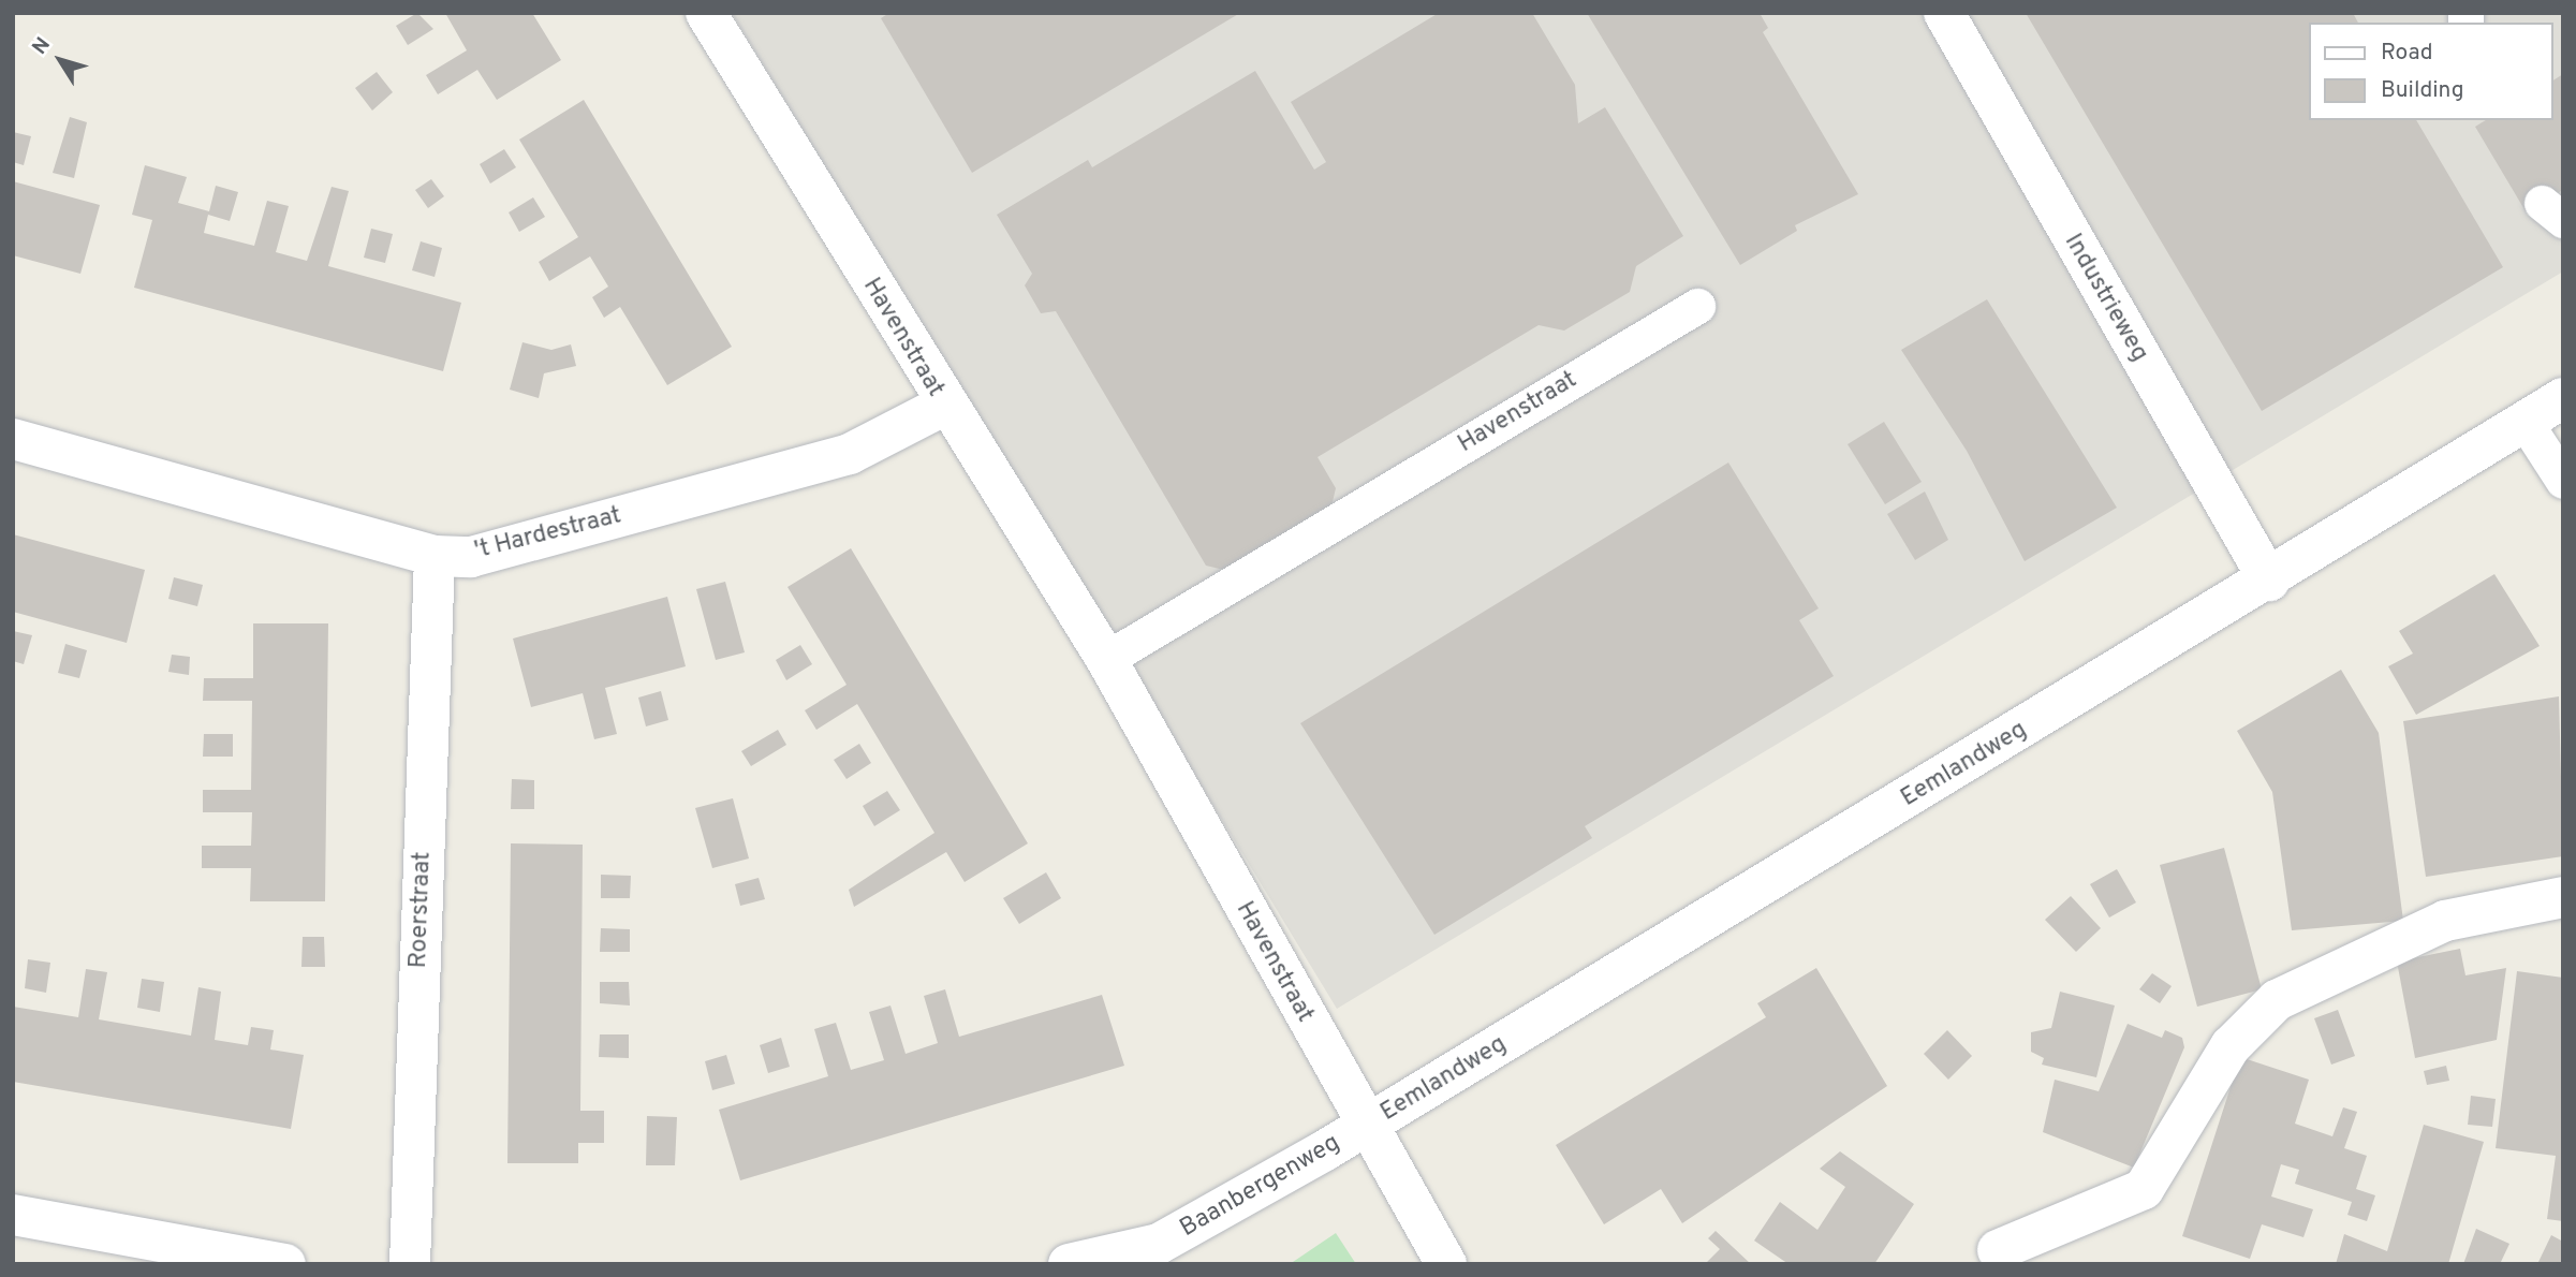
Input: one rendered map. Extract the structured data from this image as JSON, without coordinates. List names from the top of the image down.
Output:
{
  "streets": {
    "street": [
      "Industrieweg",
      "Havenstraat",
      "'t Hardestraat",
      "Eemlandweg",
      "Roerstraat",
      "Baanbergenweg"
    ]
  },
  "crossings": [
    ["Industrieweg", "Eemlandweg"],
    ["Havenstraat", "'t Hardestraat"],
    ["Havenstraat", "Eemlandweg"],
    ["Havenstraat", "Baanbergenweg"],
    ["'t Hardestraat", "Roerstraat"],
    ["Eemlandweg", "Baanbergenweg"]
  ],
  "legend": ["Road", "Building"],
  "north": "top left"
}
